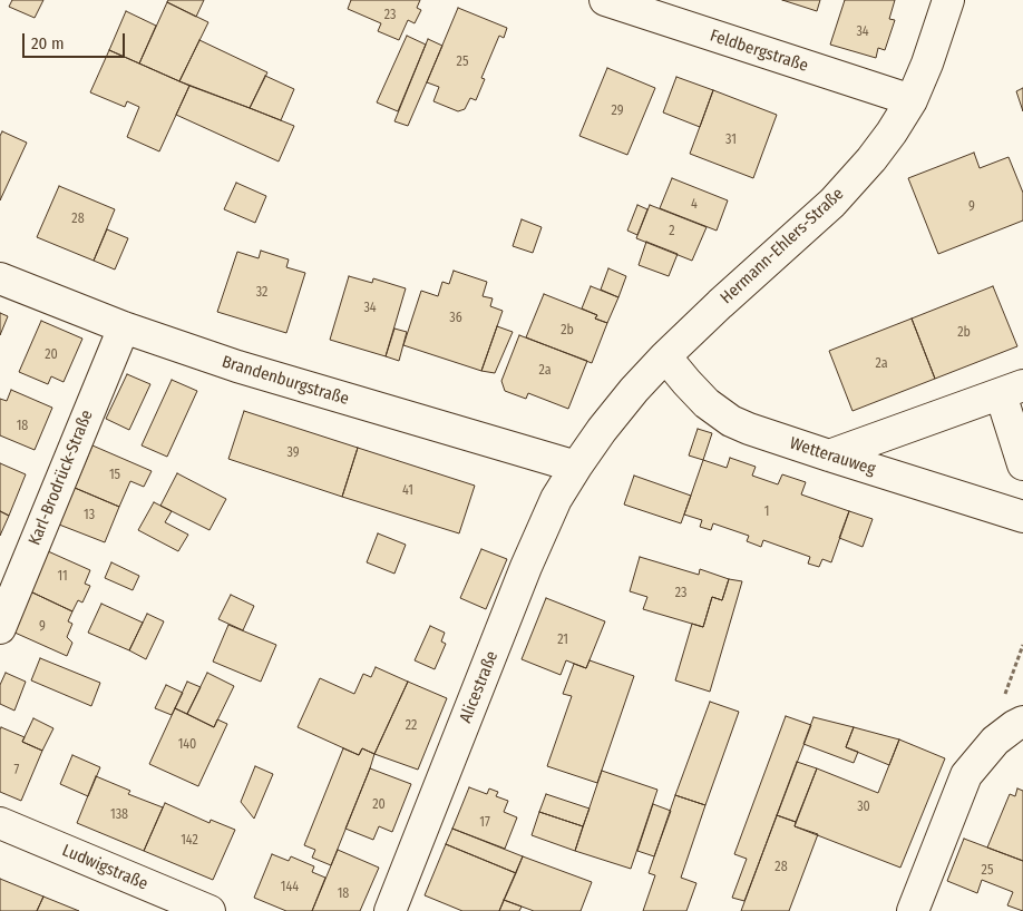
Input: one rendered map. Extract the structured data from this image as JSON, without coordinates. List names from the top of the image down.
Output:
{
  "streets": {
    "street": [
      "Feldbergstraße",
      "Hermann-Ehlers-Straße",
      "Brandenburgstraße",
      "Wetterauweg",
      "Karl-Brodrück-Straße",
      "Alicestraße",
      "Ludwigstraße"
    ]
  },
  "crossings": [
    ["Feldbergstraße", "Hermann-Ehlers-Straße"],
    ["Hermann-Ehlers-Straße", "Brandenburgstraße"],
    ["Hermann-Ehlers-Straße", "Wetterauweg"],
    ["Hermann-Ehlers-Straße", "Alicestraße"],
    ["Brandenburgstraße", "Karl-Brodrück-Straße"],
    ["Brandenburgstraße", "Alicestraße"]
  ],
  "house_numbers": [
    "23",
    "34",
    "25",
    "29",
    "31",
    "4",
    "9",
    "28",
    "2",
    "32",
    "34",
    "36",
    "2b",
    "2b",
    "20",
    "2a",
    "2a",
    "18",
    "39",
    "15",
    "41",
    "1",
    "13",
    "11",
    "23",
    "9",
    "21",
    "22",
    "140",
    "7",
    "20",
    "30",
    "138",
    "17",
    "142",
    "28",
    "25",
    "144",
    "18"
  ],
  "scale_bar": "20 m"
}
